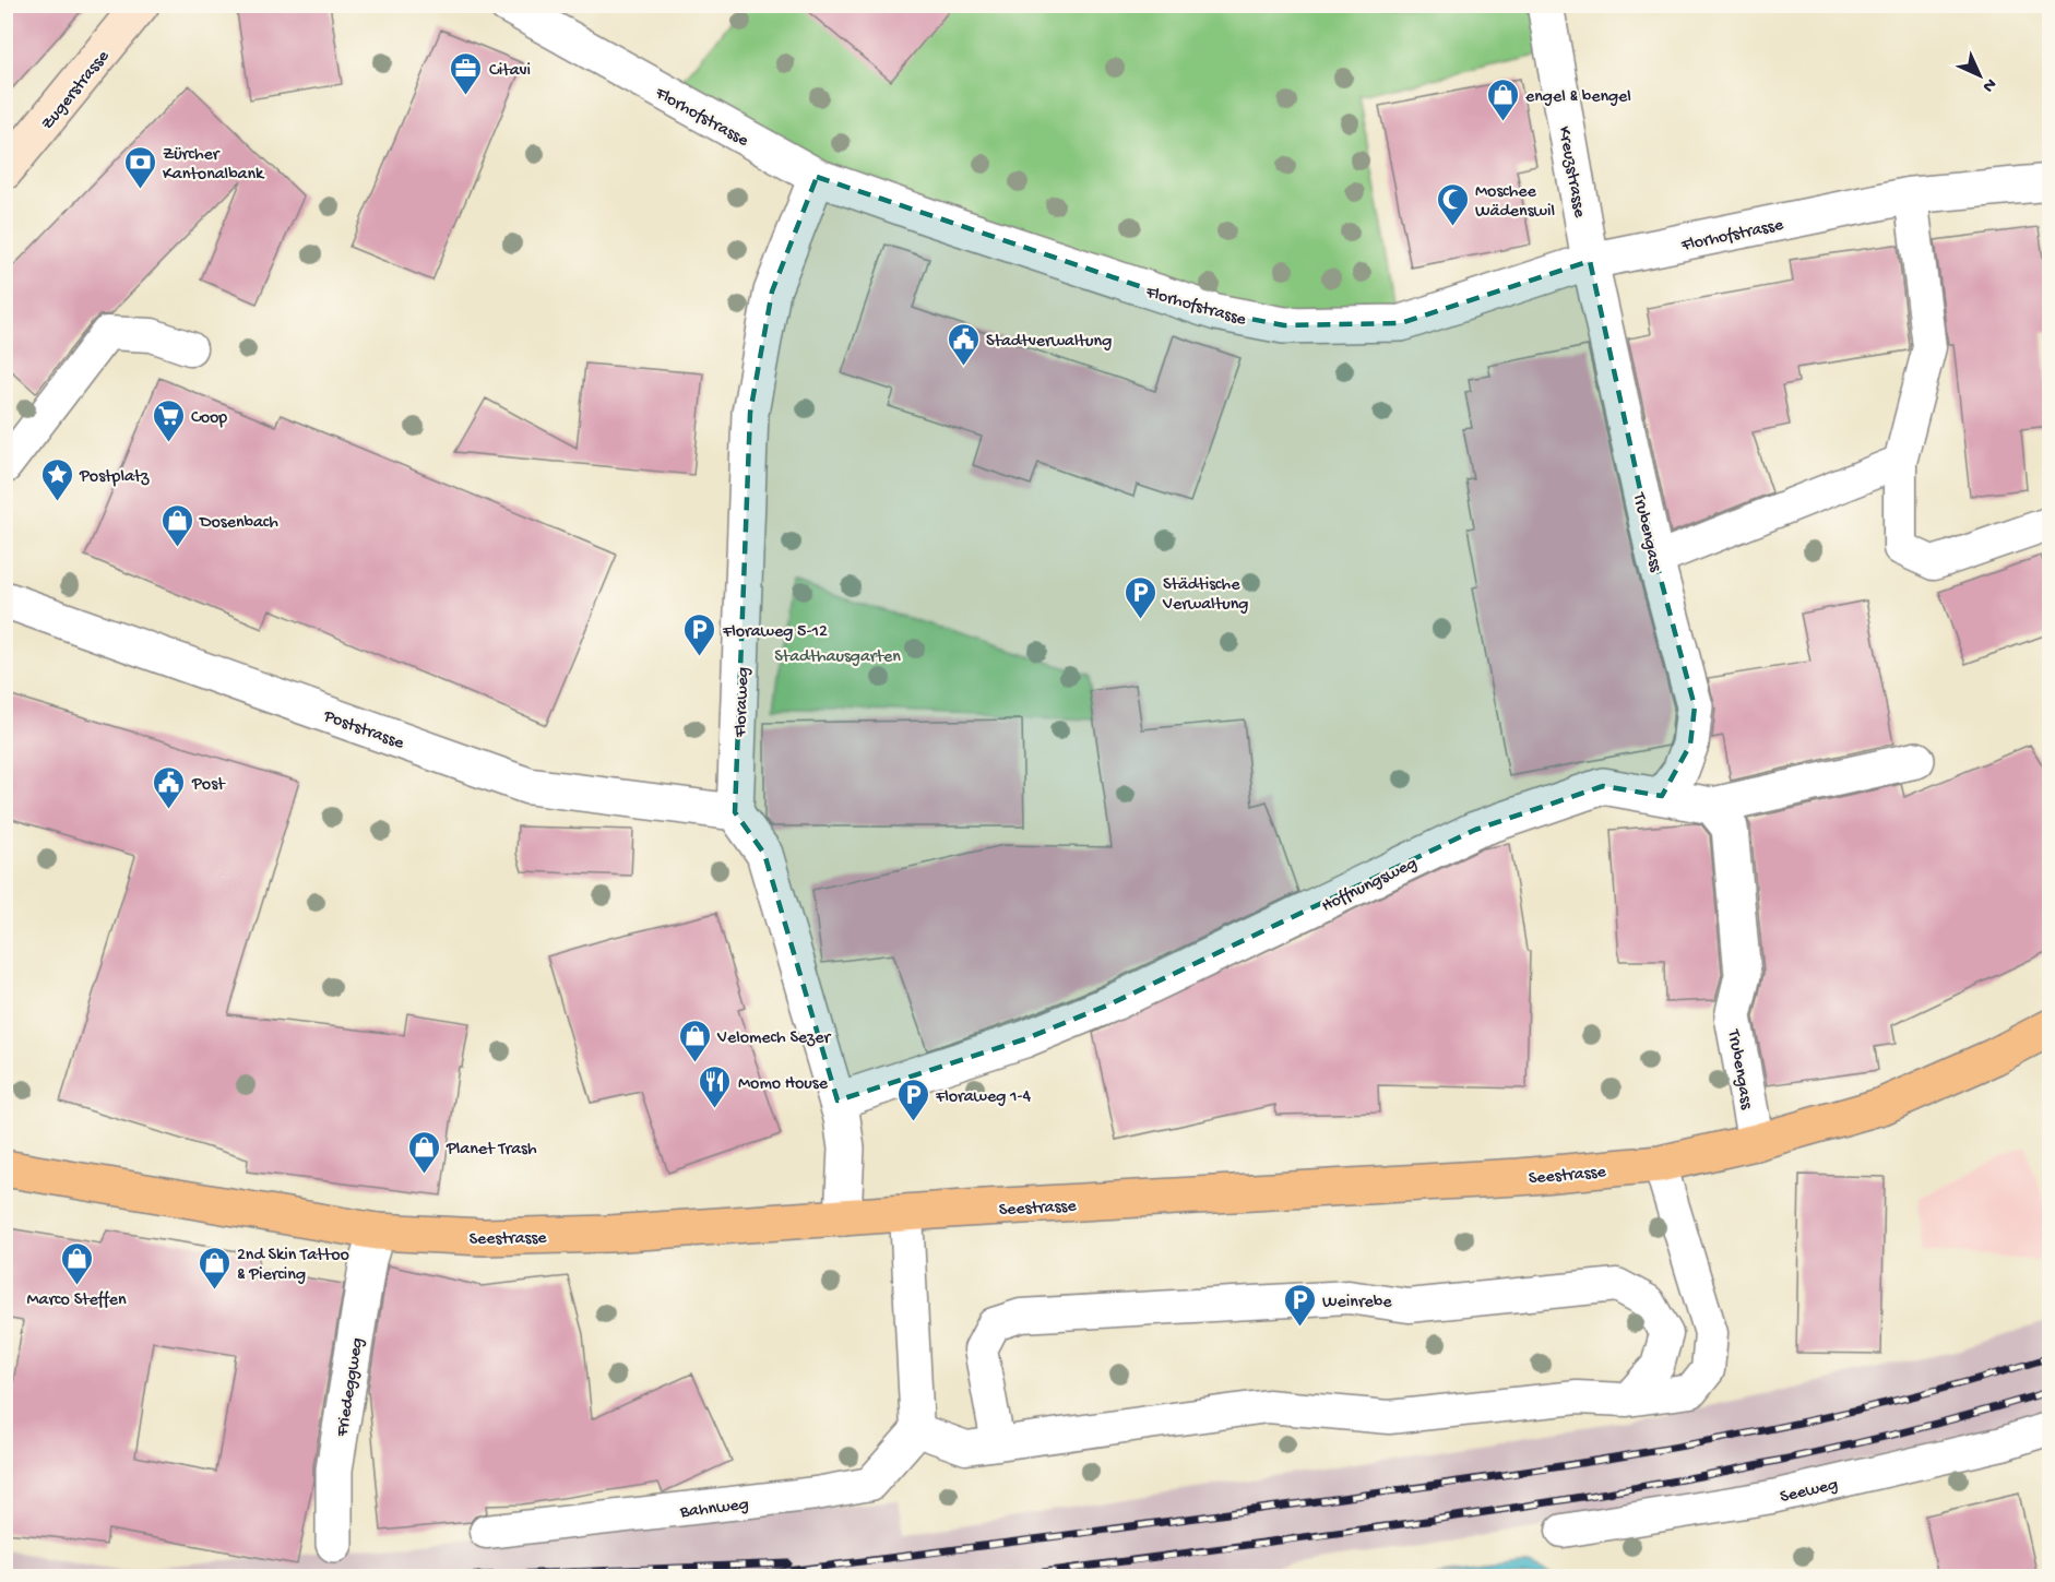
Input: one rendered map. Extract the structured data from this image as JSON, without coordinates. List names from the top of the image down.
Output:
{
  "streets": {
    "main road": ["Zugerstrasse", "Seestrasse"],
    "street": [
      "Florhofstrasse",
      "Kreuzstrasse",
      "Trubengass",
      "Floraweg",
      "Poststrasse",
      "Hoffnungsweg",
      "Friedeggweg"
    ],
    "lane": ["Seeweg", "Bahnweg"]
  },
  "crossings": [
    ["Florhofstrasse", "Kreuzstrasse"],
    ["Florhofstrasse", "Trubengass"],
    ["Florhofstrasse", "Floraweg"],
    ["Kreuzstrasse", "Trubengass"],
    ["Trubengass", "Hoffnungsweg"],
    ["Trubengass", "Seestrasse"],
    ["Floraweg", "Poststrasse"],
    ["Seestrasse", "Friedeggweg"]
  ],
  "parks": ["Stadthausgarten"],
  "places": {
    "office": ["Citavi"],
    "shop": [
      "engel & bengel",
      "Dosenbach",
      "Velomech Sezer",
      "Planet Trash",
      "Marco Steffen",
      "2nd Skin Tattoo & Piercing"
    ],
    "bank": ["Zürcher Kantonalbank"],
    "mosque": ["Moschee Wädenswil"],
    "public building": ["Stadtverwaltung", "Post"],
    "supermarket": ["Coop"],
    "place": ["Postplatz"],
    "parking": [
      "Städtische Verwaltung",
      "Floraweg 5-12",
      "Floraweg 1-4",
      "Weinrebe"
    ],
    "restaurant": ["Momo House"]
  },
  "north": "bottom right"
}
